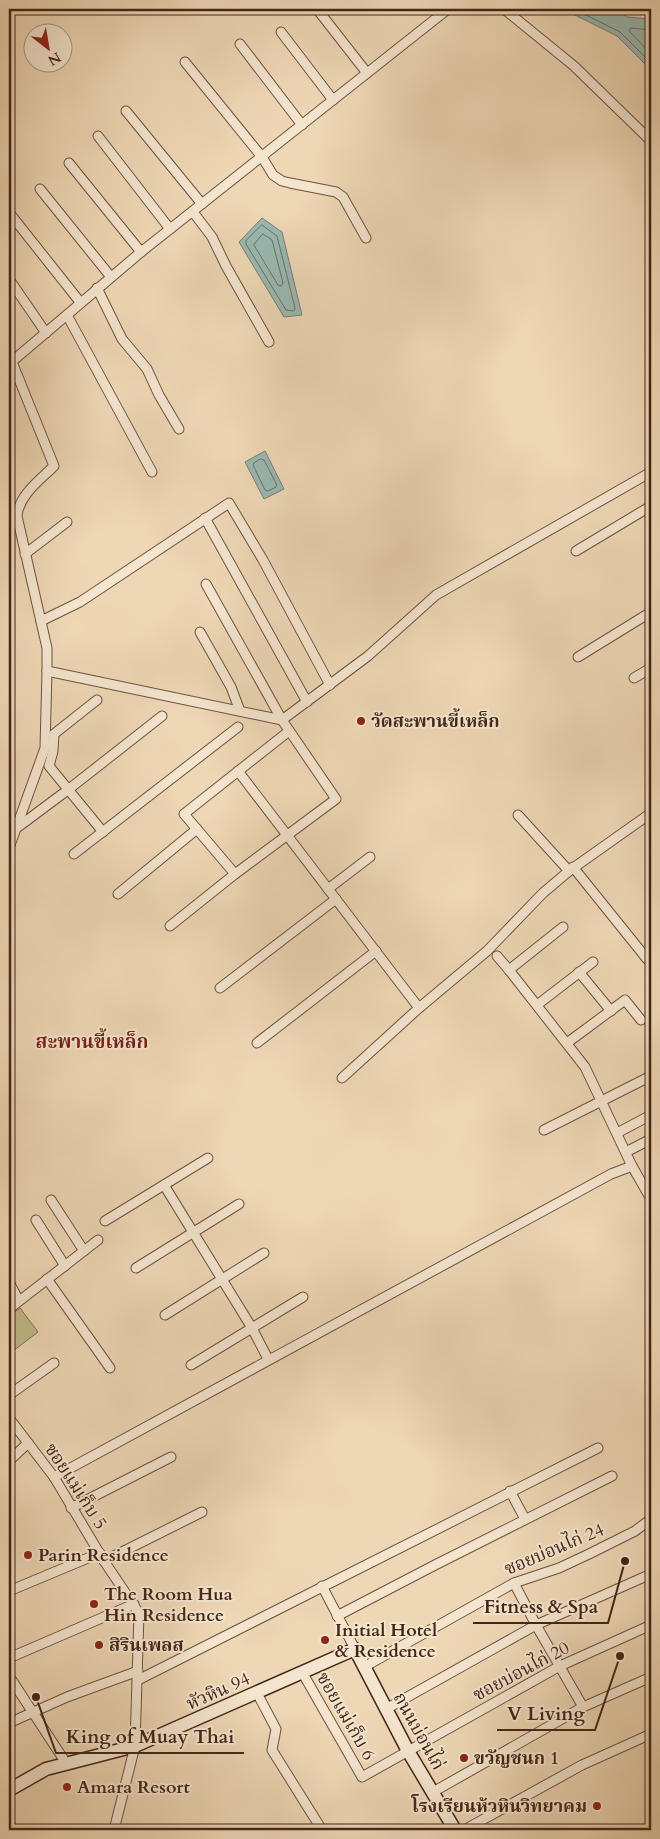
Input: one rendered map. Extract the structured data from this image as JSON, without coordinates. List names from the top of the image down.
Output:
{
  "streets": {
    "street": [
      "ซอยแม่เก็บ 5",
      "ซอยบ่อนไก่ 24",
      "ซอยบ่อนไก่ 20",
      "หัวหิน 94",
      "ซอยแม่เก็บ 6",
      "ถนนบ่อนไก่"
    ]
  },
  "crossings": [
    ["ซอยแม่เก็บ 5", "หัวหิน 94"],
    ["ซอยบ่อนไก่ 24", "ถนนบ่อนไก่"],
    ["ซอยบ่อนไก่ 20", "ซอยแม่เก็บ 6"],
    ["ซอยบ่อนไก่ 20", "ถนนบ่อนไก่"],
    ["หัวหิน 94", "ซอยแม่เก็บ 6"],
    ["หัวหิน 94", "ถนนบ่อนไก่"]
  ],
  "districts": ["สะพานขี้เหล็ก"],
  "places": [
    "วัดสะพานขี้เหล็ก",
    "Parin Residence",
    "Fitness & Spa",
    "The Room Hua Hin Residence",
    "Initial Hotel & Residence",
    "สิรินเพลส",
    "V Living",
    "King of Muay Thai",
    "ขวัญชนก 1",
    "Amara Resort",
    "โรงเรียนห้วหินวิทยาคม"
  ],
  "north": "bottom right"
}
